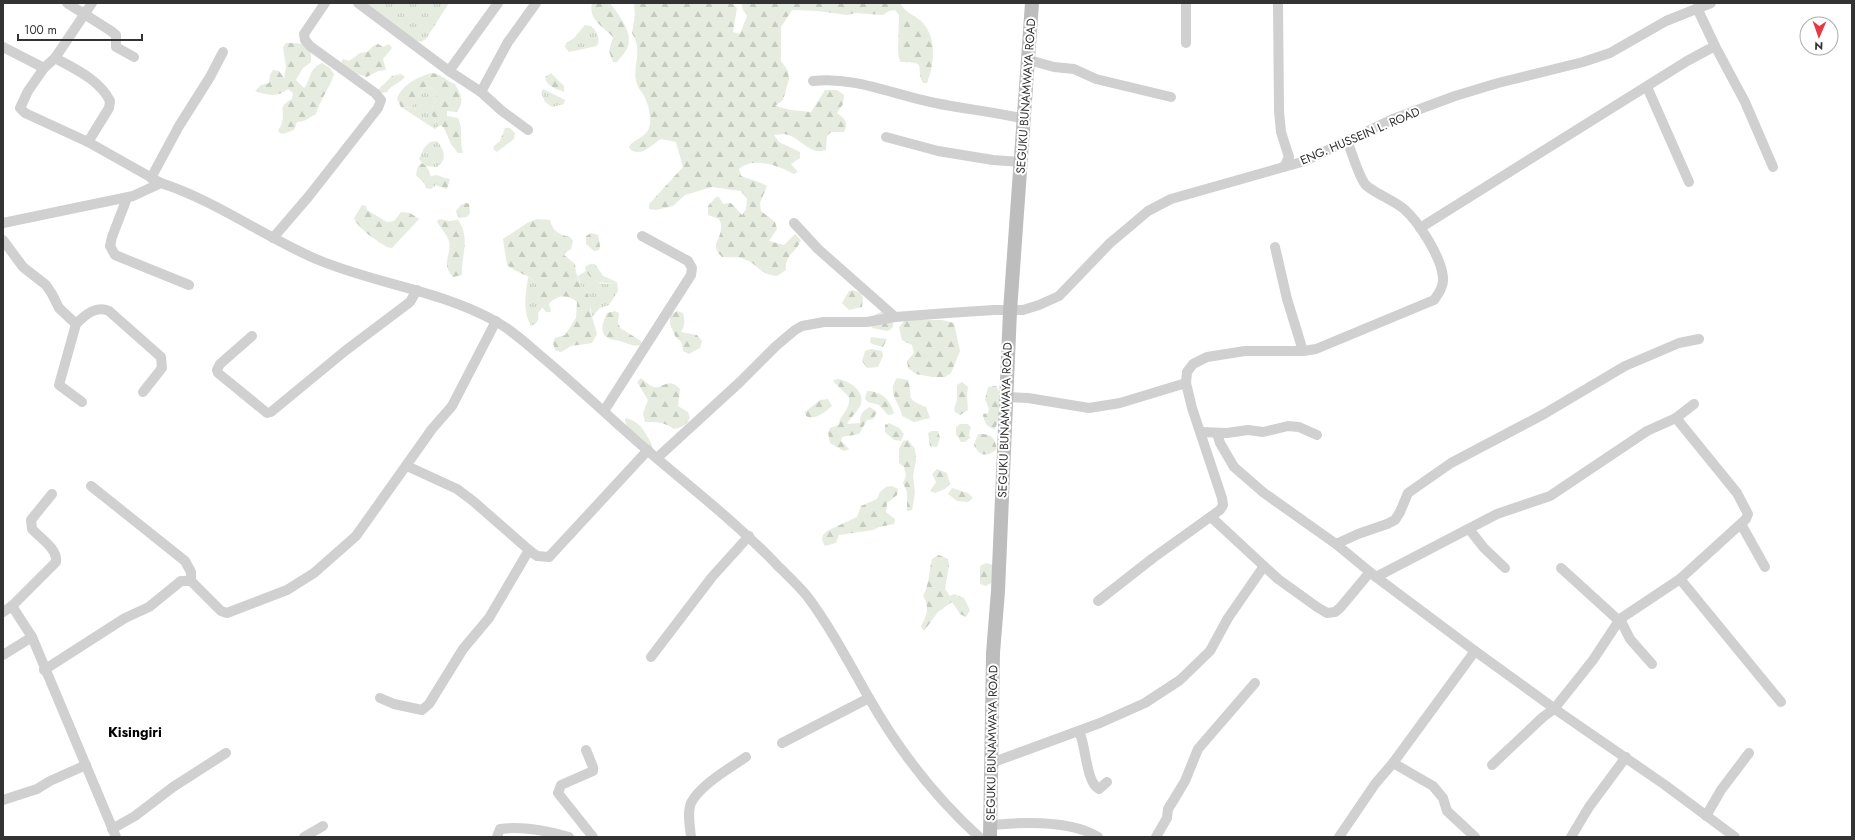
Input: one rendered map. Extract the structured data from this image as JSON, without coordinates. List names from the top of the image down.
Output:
{
  "streets": {
    "main road": ["SEGUKU BUNAMWAYA ROAD"],
    "street": ["ENG. HUSSEIN L. ROAD"]
  },
  "crossings": [
    ["SEGUKU BUNAMWAYA ROAD", "ENG. HUSSEIN L. ROAD"]
  ],
  "districts": ["Kisingiri"],
  "scale_bar": "100 m",
  "north": "bottom"
}
